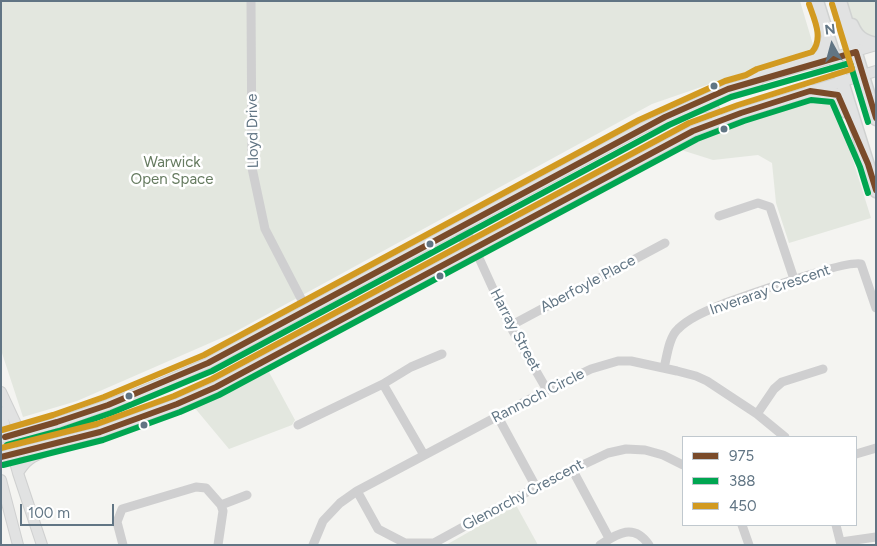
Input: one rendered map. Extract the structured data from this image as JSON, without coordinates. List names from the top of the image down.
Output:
{
  "streets": {
    "street": [
      "Lloyd Drive",
      "Aberfoyle Place",
      "Inveraray Crescent",
      "Harray Street",
      "Rannoch Circle",
      "Glenorchy Crescent"
    ]
  },
  "crossings": [
    ["Aberfoyle Place", "Harray Street"],
    ["Inveraray Crescent", "Rannoch Circle"],
    ["Harray Street", "Rannoch Circle"],
    ["Rannoch Circle", "Glenorchy Crescent"]
  ],
  "parks": ["Warwick Open Space"],
  "lines": ["transit line 450", "transit line 975", "transit line 388"],
  "legend": ["975", "388", "450"],
  "scale_bar": "100 m",
  "north": "top"
}
